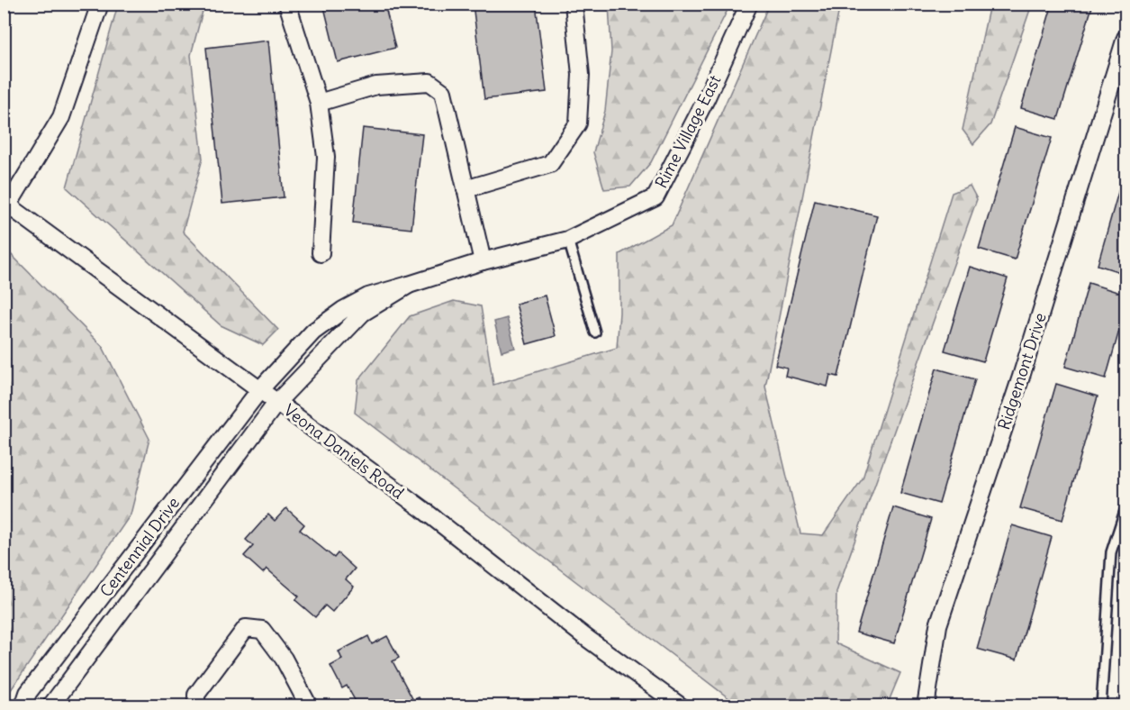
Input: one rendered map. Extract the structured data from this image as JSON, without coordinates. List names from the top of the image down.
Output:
{
  "streets": {
    "street": [
      "Rime Village East",
      "Ridgemont Drive",
      "Veona Daniels Road",
      "Centennial Drive"
    ]
  },
  "crossings": [
    ["Rime Village East", "Veona Daniels Road"],
    ["Rime Village East", "Centennial Drive"],
    ["Veona Daniels Road", "Centennial Drive"]
  ]
}
